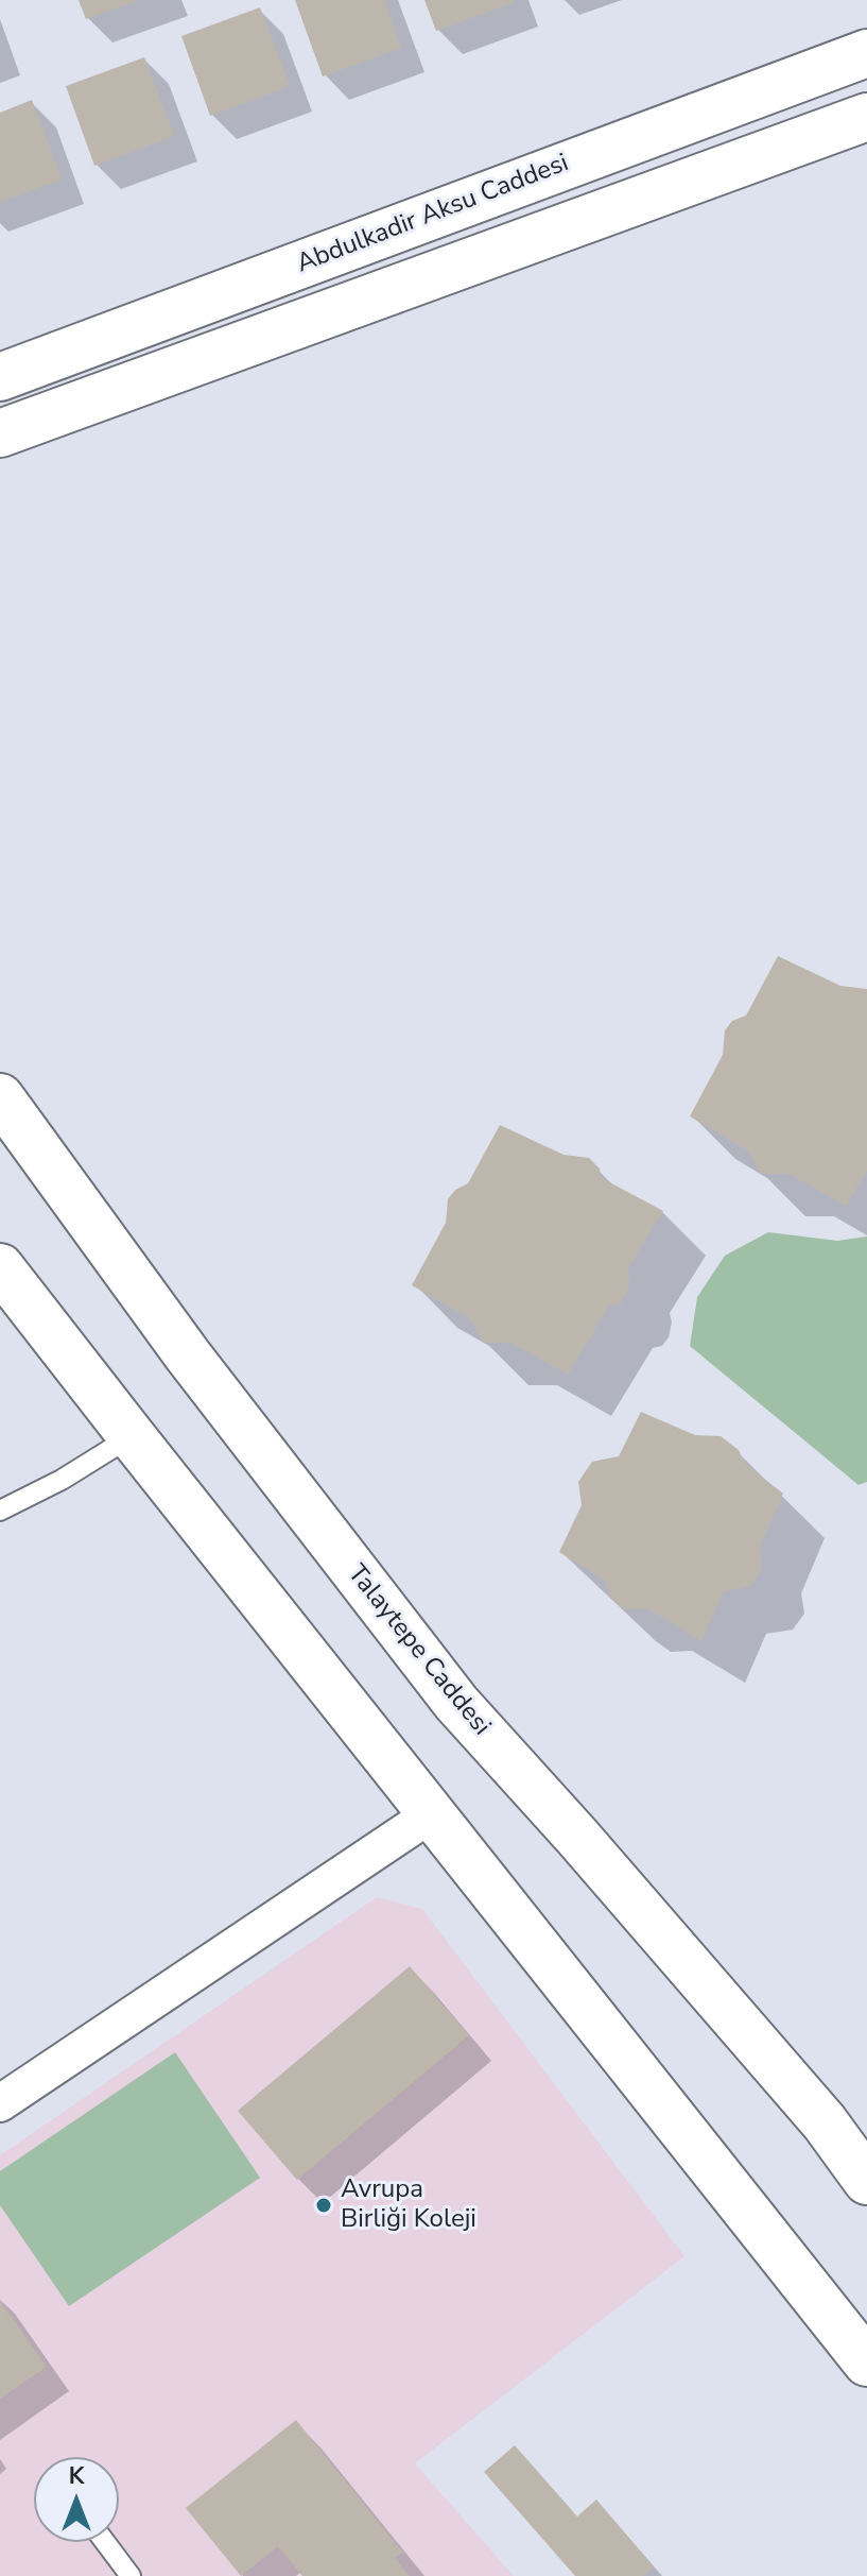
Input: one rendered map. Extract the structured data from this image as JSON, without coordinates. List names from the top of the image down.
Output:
{
  "streets": {
    "main road": ["Abdulkadir Aksu Caddesi", "Talaytepe Caddesi"]
  },
  "places": ["Avrupa Birliği Koleji"],
  "north": "top"
}
